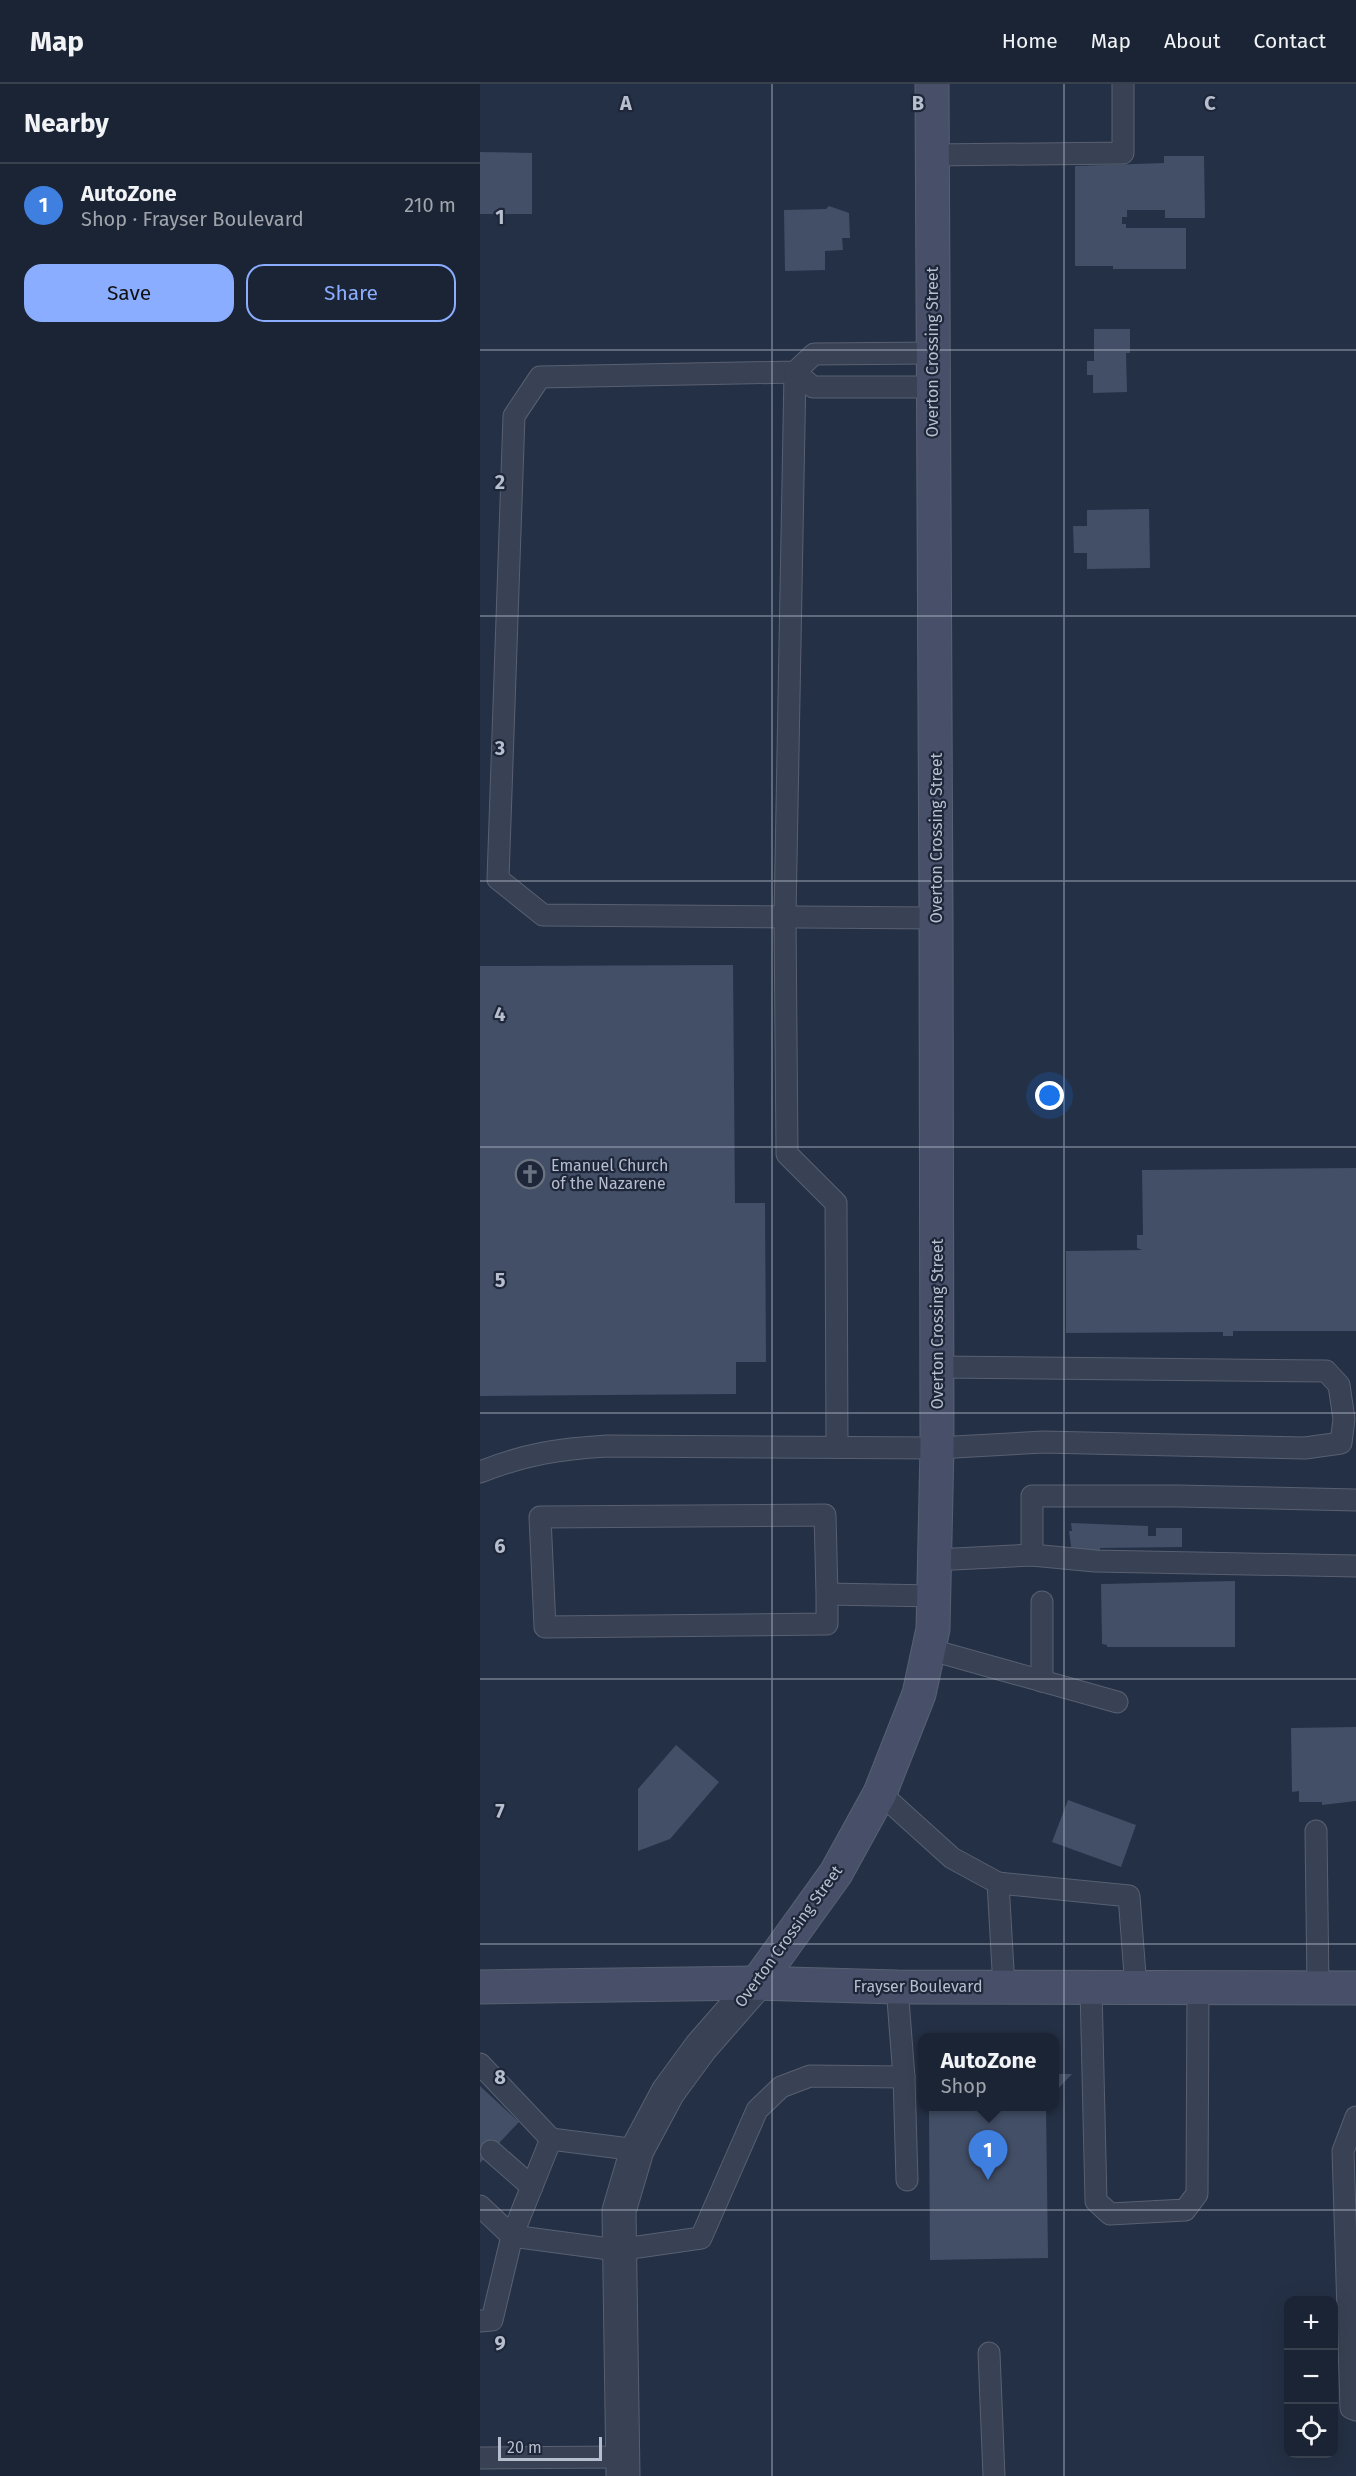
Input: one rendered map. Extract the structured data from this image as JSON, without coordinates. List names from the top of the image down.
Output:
{
  "streets": {
    "main road": ["Overton Crossing Street", "Frayser Boulevard"]
  },
  "crossings": [
    ["Overton Crossing Street", "Frayser Boulevard"]
  ],
  "places": {
    "church": ["Emanuel Church of the Nazarene"]
  },
  "scale_bar": "20 m",
  "page": {
    "header": "Map",
    "nav": [
      "Home",
      "Map",
      "About",
      "Contact"
    ],
    "heading": "Nearby",
    "list": [
      {
        "mark": "1",
        "name": "AutoZone",
        "note": "Shop · Frayser Boulevard",
        "value": "210 m"
      }
    ],
    "buttons": ["Save", "Share"],
    "popup": ["AutoZone", "Shop"],
    "pins": "1",
    "map_buttons": ["+", "−"],
    "scale": "20 m"
  },
  "grid": {
    "columns": ["A", "B", "C"],
    "rows": [
      "1",
      "2",
      "3",
      "4",
      "5",
      "6",
      "7",
      "8",
      "9"
    ]
  }
}
